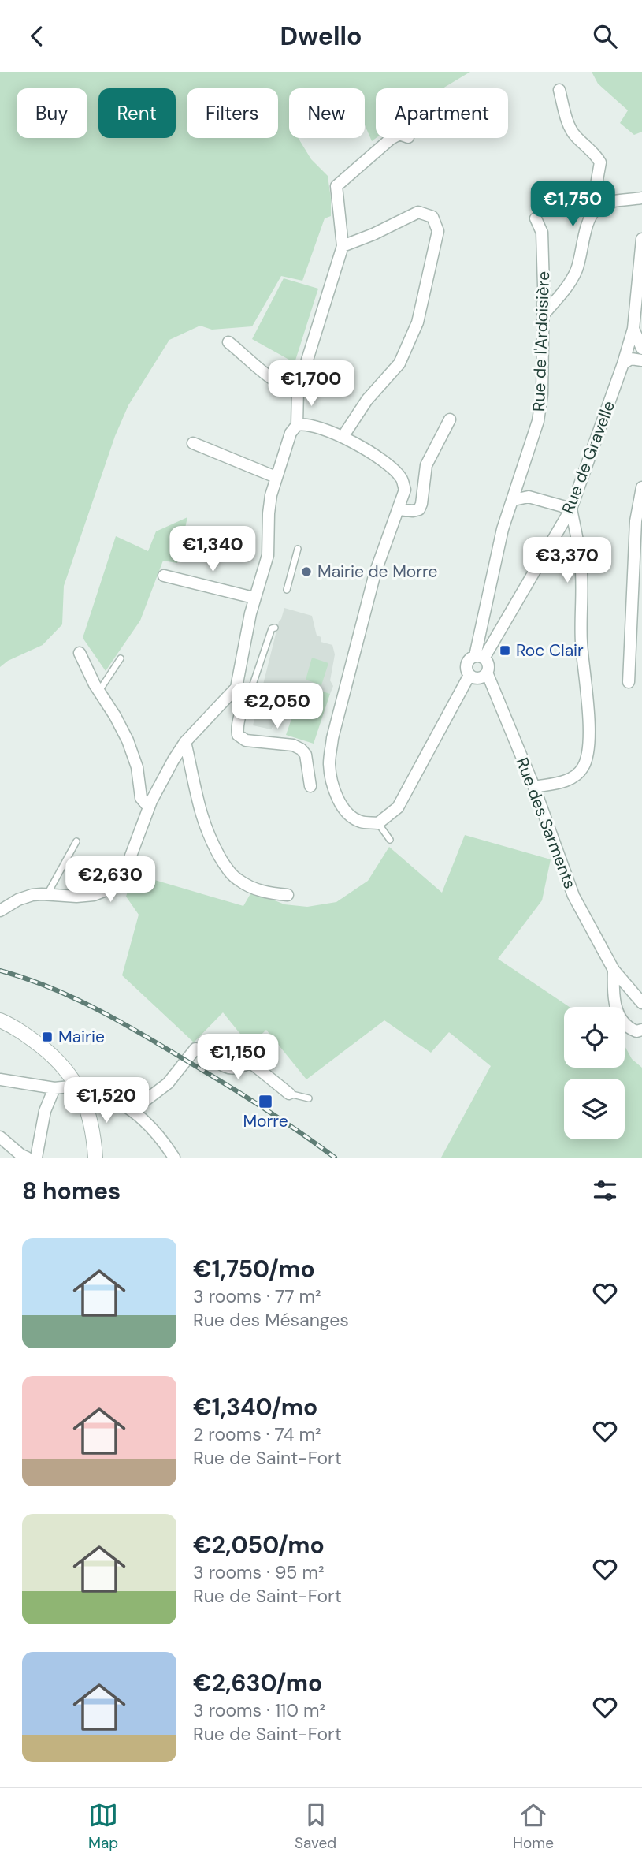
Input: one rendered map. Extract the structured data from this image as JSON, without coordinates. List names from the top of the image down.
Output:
{
  "streets": {
    "street": ["Rue de l'Ardoisière", "Rue de Gravelle", "Rue des Sarments"]
  },
  "crossings": [
    ["Rue de l'Ardoisière", "Rue de Gravelle"],
    ["Rue de l'Ardoisière", "Rue des Sarments"],
    ["Rue de Gravelle", "Rue des Sarments"]
  ],
  "places": {
    "other": ["Mairie de Morre"],
    "transit": ["Roc Clair", "Mairie", "Morre"]
  },
  "page": {
    "header": "Dwello",
    "chip": [
      "Buy",
      "Rent",
      "Filters",
      "New",
      "Apartment"
    ],
    "price": [
      "€1,750",
      "€1,700",
      "€1,340",
      "€3,370",
      "€2,050",
      "€2,630",
      "€1,150",
      "€1,520"
    ],
    "heading": "8 homes",
    "list": [
      {
        "name": "€1,750/mo",
        "note": "3 rooms · 77 m² · Rue des Mésanges"
      },
      {
        "name": "€1,340/mo",
        "note": "2 rooms · 74 m² · Rue de Saint-Fort"
      },
      {
        "name": "€2,050/mo",
        "note": "3 rooms · 95 m² · Rue de Saint-Fort"
      },
      {
        "name": "€2,630/mo",
        "note": "3 rooms · 110 m² · Rue de Saint-Fort"
      }
    ],
    "tabs": ["Map", "Saved", "Home"]
  }
}
